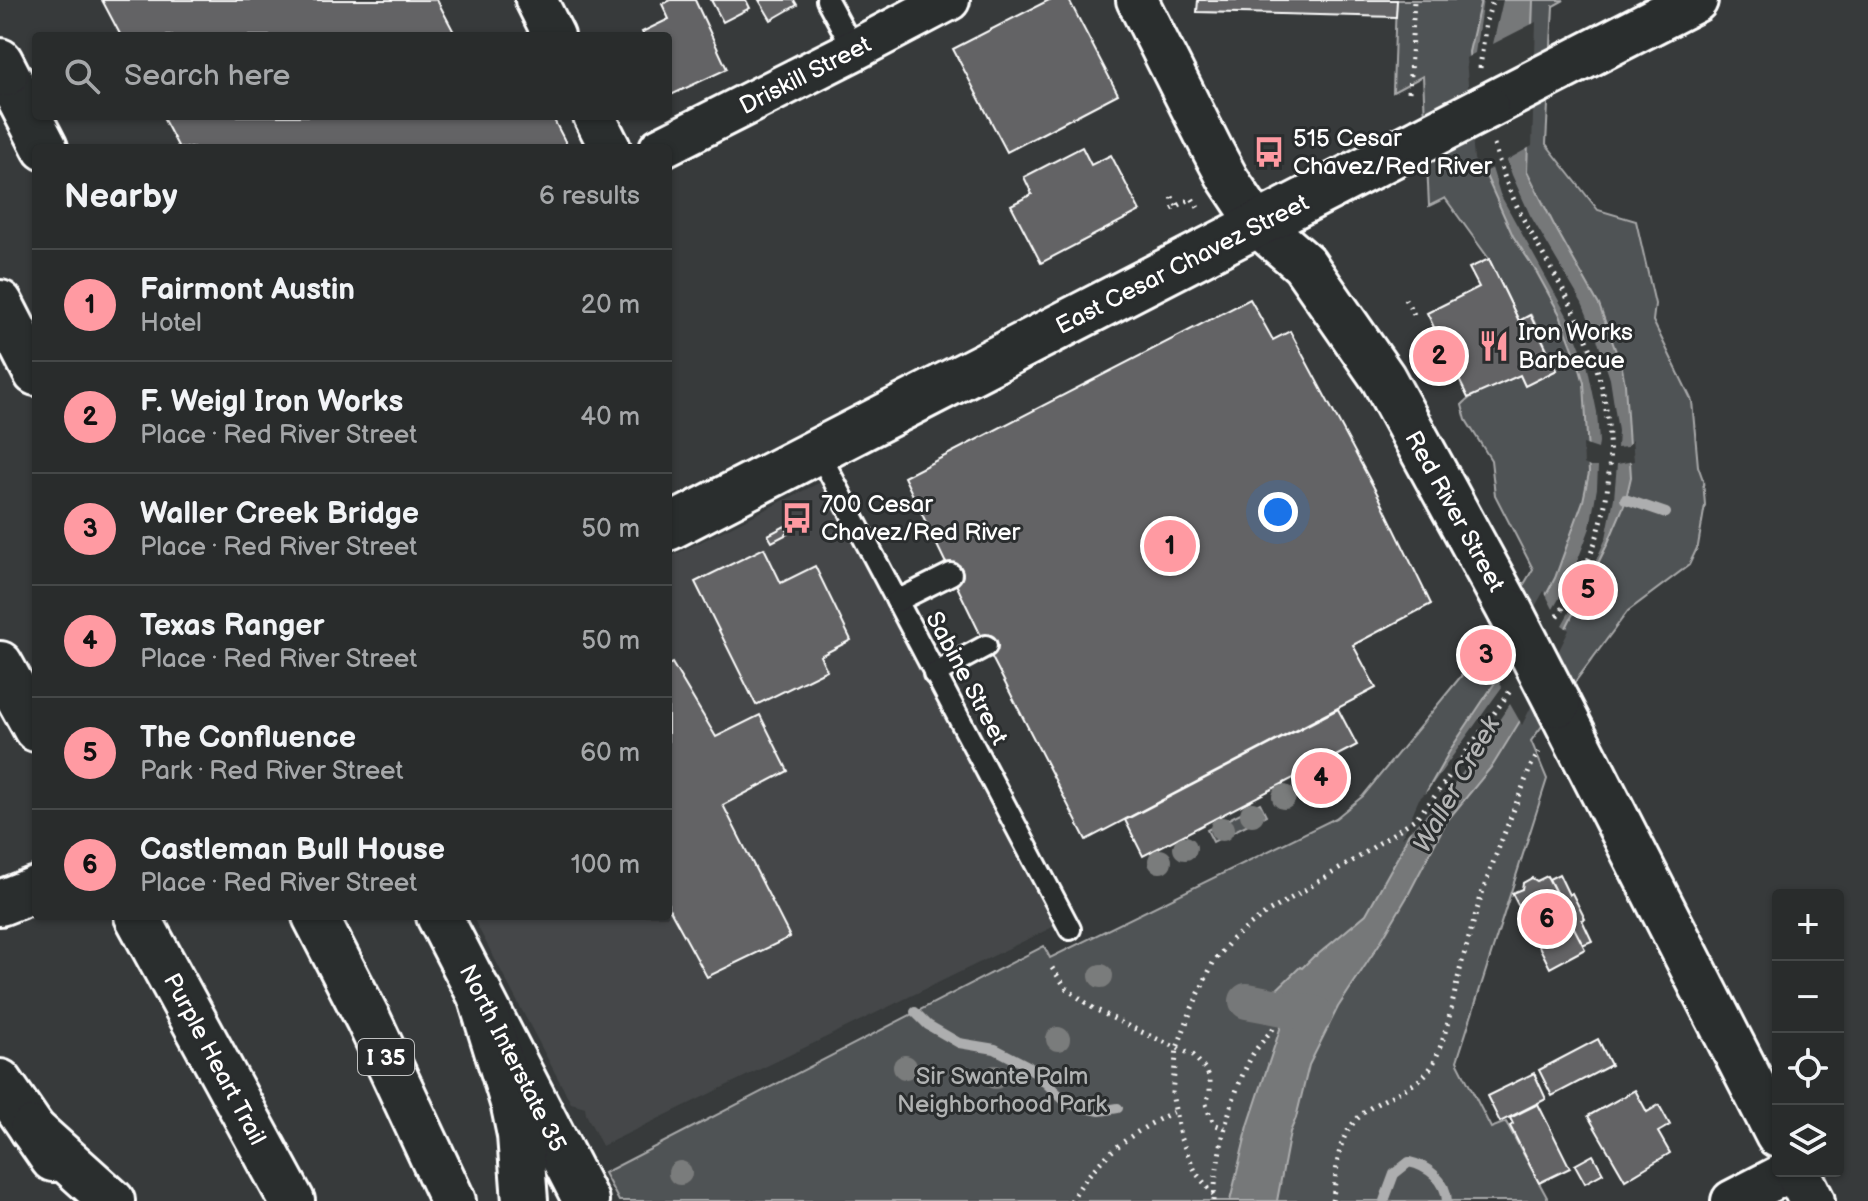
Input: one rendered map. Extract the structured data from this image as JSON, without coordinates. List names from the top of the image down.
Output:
{
  "streets": {
    "main road": [
      "East Cesar Chavez Street",
      "Red River Street",
      "I 35",
      "North Interstate 35",
      "Purple Heart Trail"
    ],
    "street": ["Driskill Street"],
    "lane": ["Sabine Street"]
  },
  "crossings": [
    ["East Cesar Chavez Street", "Red River Street"],
    ["East Cesar Chavez Street", "Sabine Street"]
  ],
  "water": ["Waller Creek"],
  "parks": ["Sir Swante Palm Neighborhood Park"],
  "places": {
    "bus stop": ["515 Cesar Chavez/Red River", "700 Cesar Chavez/Red River"],
    "restaurant": ["Iron Works Barbecue"]
  },
  "page": {
    "search": "Search here",
    "heading": ["Nearby", "6 results"],
    "list": [
      {
        "mark": "1",
        "name": "Fairmont Austin",
        "note": "Hotel",
        "value": "20 m"
      },
      {
        "mark": "2",
        "name": "F. Weigl Iron Works",
        "note": "Place · Red River Street",
        "value": "40 m"
      },
      {
        "mark": "3",
        "name": "Waller Creek Bridge",
        "note": "Place · Red River Street",
        "value": "50 m"
      },
      {
        "mark": "4",
        "name": "Texas Ranger",
        "note": "Place · Red River Street",
        "value": "50 m"
      },
      {
        "mark": "5",
        "name": "The Confluence",
        "note": "Park · Red River Street",
        "value": "60 m"
      },
      {
        "mark": "6",
        "name": "Castleman Bull House",
        "note": "Place · Red River Street",
        "value": "100 m"
      }
    ],
    "pins": [
      "2",
      "1",
      "5",
      "3",
      "4",
      "6"
    ],
    "map_buttons": ["+", "−"]
  }
}
